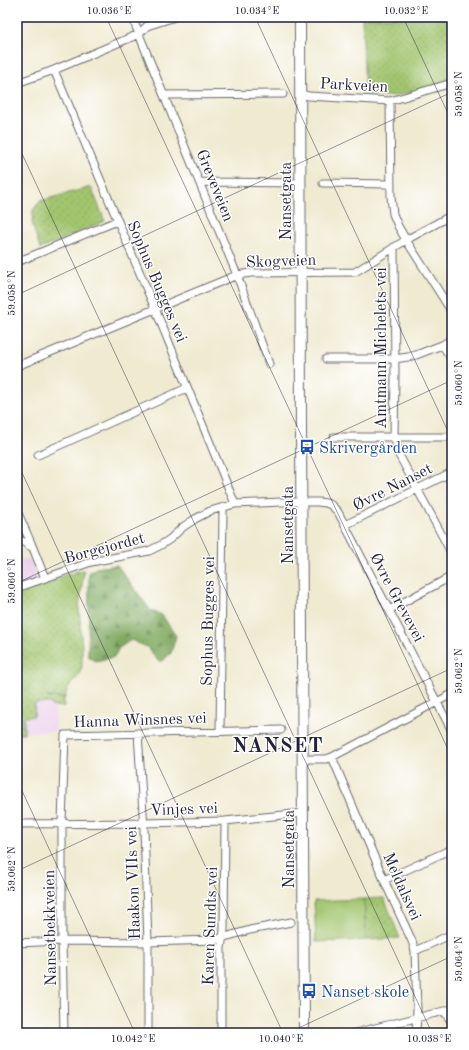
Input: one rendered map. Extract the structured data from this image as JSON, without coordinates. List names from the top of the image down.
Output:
{
  "streets": {
    "main road": ["Nansetgata"],
    "street": [
      "Parkveien",
      "Greveveien",
      "Skogveien",
      "Sophus Bugges vei",
      "Amtmann Michelets vei",
      "Øvre Nanset",
      "Borgejordet",
      "Øvre Grevevei",
      "Hanna Winsnes vei",
      "Vinjes vei",
      "Haakon VIIs vei",
      "Meldalsvei",
      "Karen Sundts vei",
      "Nansetbekkveien"
    ]
  },
  "crossings": [
    ["Parkveien", "Nansetgata"],
    ["Greveveien", "Skogveien"],
    ["Nansetgata", "Skogveien"],
    ["Nansetgata", "Borgejordet"],
    ["Nansetgata", "Øvre Grevevei"],
    ["Nansetgata", "Vinjes vei"],
    ["Skogveien", "Sophus Bugges vei"],
    ["Skogveien", "Amtmann Michelets vei"],
    ["Sophus Bugges vei", "Borgejordet"],
    ["Sophus Bugges vei", "Hanna Winsnes vei"],
    ["Amtmann Michelets vei", "Øvre Nanset"],
    ["Øvre Nanset", "Øvre Grevevei"],
    ["Borgejordet", "Øvre Grevevei"],
    ["Hanna Winsnes vei", "Vinjes vei"],
    ["Hanna Winsnes vei", "Haakon VIIs vei"],
    ["Hanna Winsnes vei", "Nansetbekkveien"],
    ["Vinjes vei", "Haakon VIIs vei"],
    ["Vinjes vei", "Karen Sundts vei"],
    ["Vinjes vei", "Nansetbekkveien"]
  ],
  "districts": ["NANSET"],
  "places": {
    "bus stop": ["Skrivergården", "Nanset skole"]
  },
  "coordinates": [
    "10.036°E",
    "10.034°E",
    "10.032°E",
    "59.058°N",
    "59.060°N",
    "59.062°N",
    "59.064°N",
    "10.042°E",
    "10.040°E",
    "10.038°E"
  ]
}
